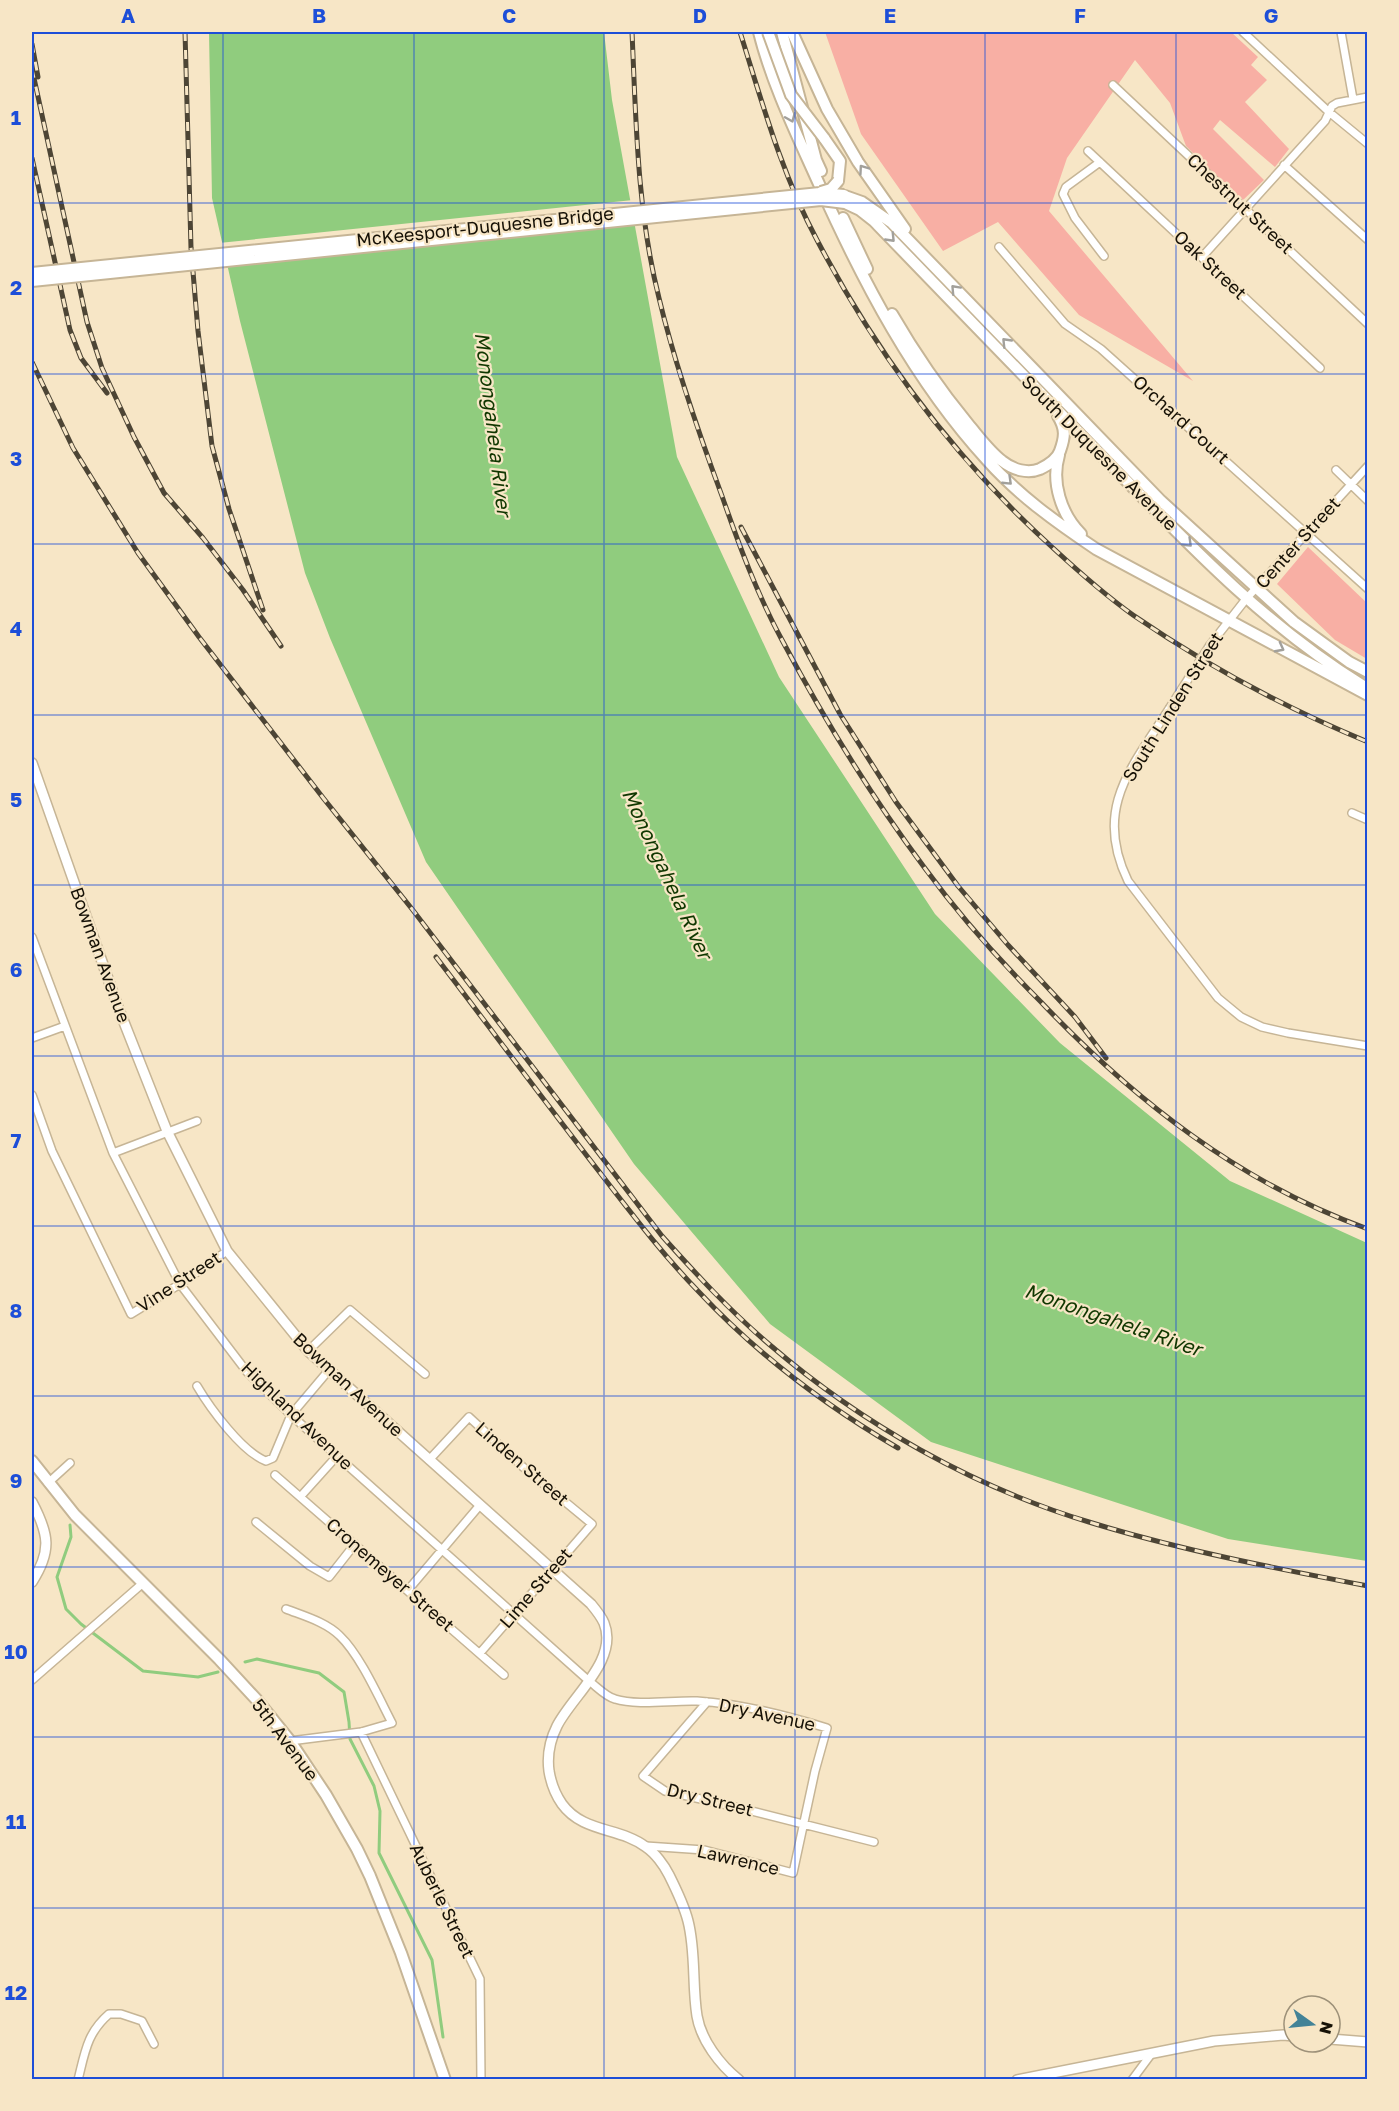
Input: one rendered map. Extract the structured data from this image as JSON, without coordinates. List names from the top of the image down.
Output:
{
  "streets": {
    "main road": [
      "McKeesport-Duquesne Bridge",
      "South Duquesne Avenue",
      "Bowman Avenue",
      "5th Avenue"
    ],
    "street": [
      "Chestnut Street",
      "Oak Street",
      "Orchard Court",
      "Center Street",
      "South Linden Street",
      "Vine Street",
      "Highland Avenue",
      "Linden Street",
      "Cronemeyer Street",
      "Lime Street",
      "Dry Avenue",
      "Dry Street",
      "Lawrence",
      "Auberle Street"
    ]
  },
  "crossings": [
    ["McKeesport-Duquesne Bridge", "South Duquesne Avenue"],
    ["Orchard Court", "Center Street"],
    ["South Duquesne Avenue", "Center Street"],
    ["Center Street", "South Linden Street"],
    ["Bowman Avenue", "Vine Street"],
    ["Bowman Avenue", "Highland Avenue"],
    ["Bowman Avenue", "Linden Street"],
    ["Bowman Avenue", "Lime Street"],
    ["Bowman Avenue", "Lawrence"],
    ["Vine Street", "Highland Avenue"],
    ["Highland Avenue", "Lime Street"],
    ["Highland Avenue", "Dry Avenue"],
    ["Highland Avenue", "Dry Street"],
    ["Linden Street", "Lime Street"],
    ["Cronemeyer Street", "Lime Street"],
    ["Dry Avenue", "Dry Street"],
    ["Dry Avenue", "Lawrence"],
    ["Dry Street", "Lawrence"]
  ],
  "water": ["Monongahela River"],
  "north": "right",
  "grid": {
    "columns": [
      "A",
      "B",
      "C",
      "D",
      "E",
      "F",
      "G"
    ],
    "rows": [
      "1",
      "2",
      "3",
      "4",
      "5",
      "6",
      "7",
      "8",
      "9",
      "10",
      "11",
      "12"
    ]
  }
}
